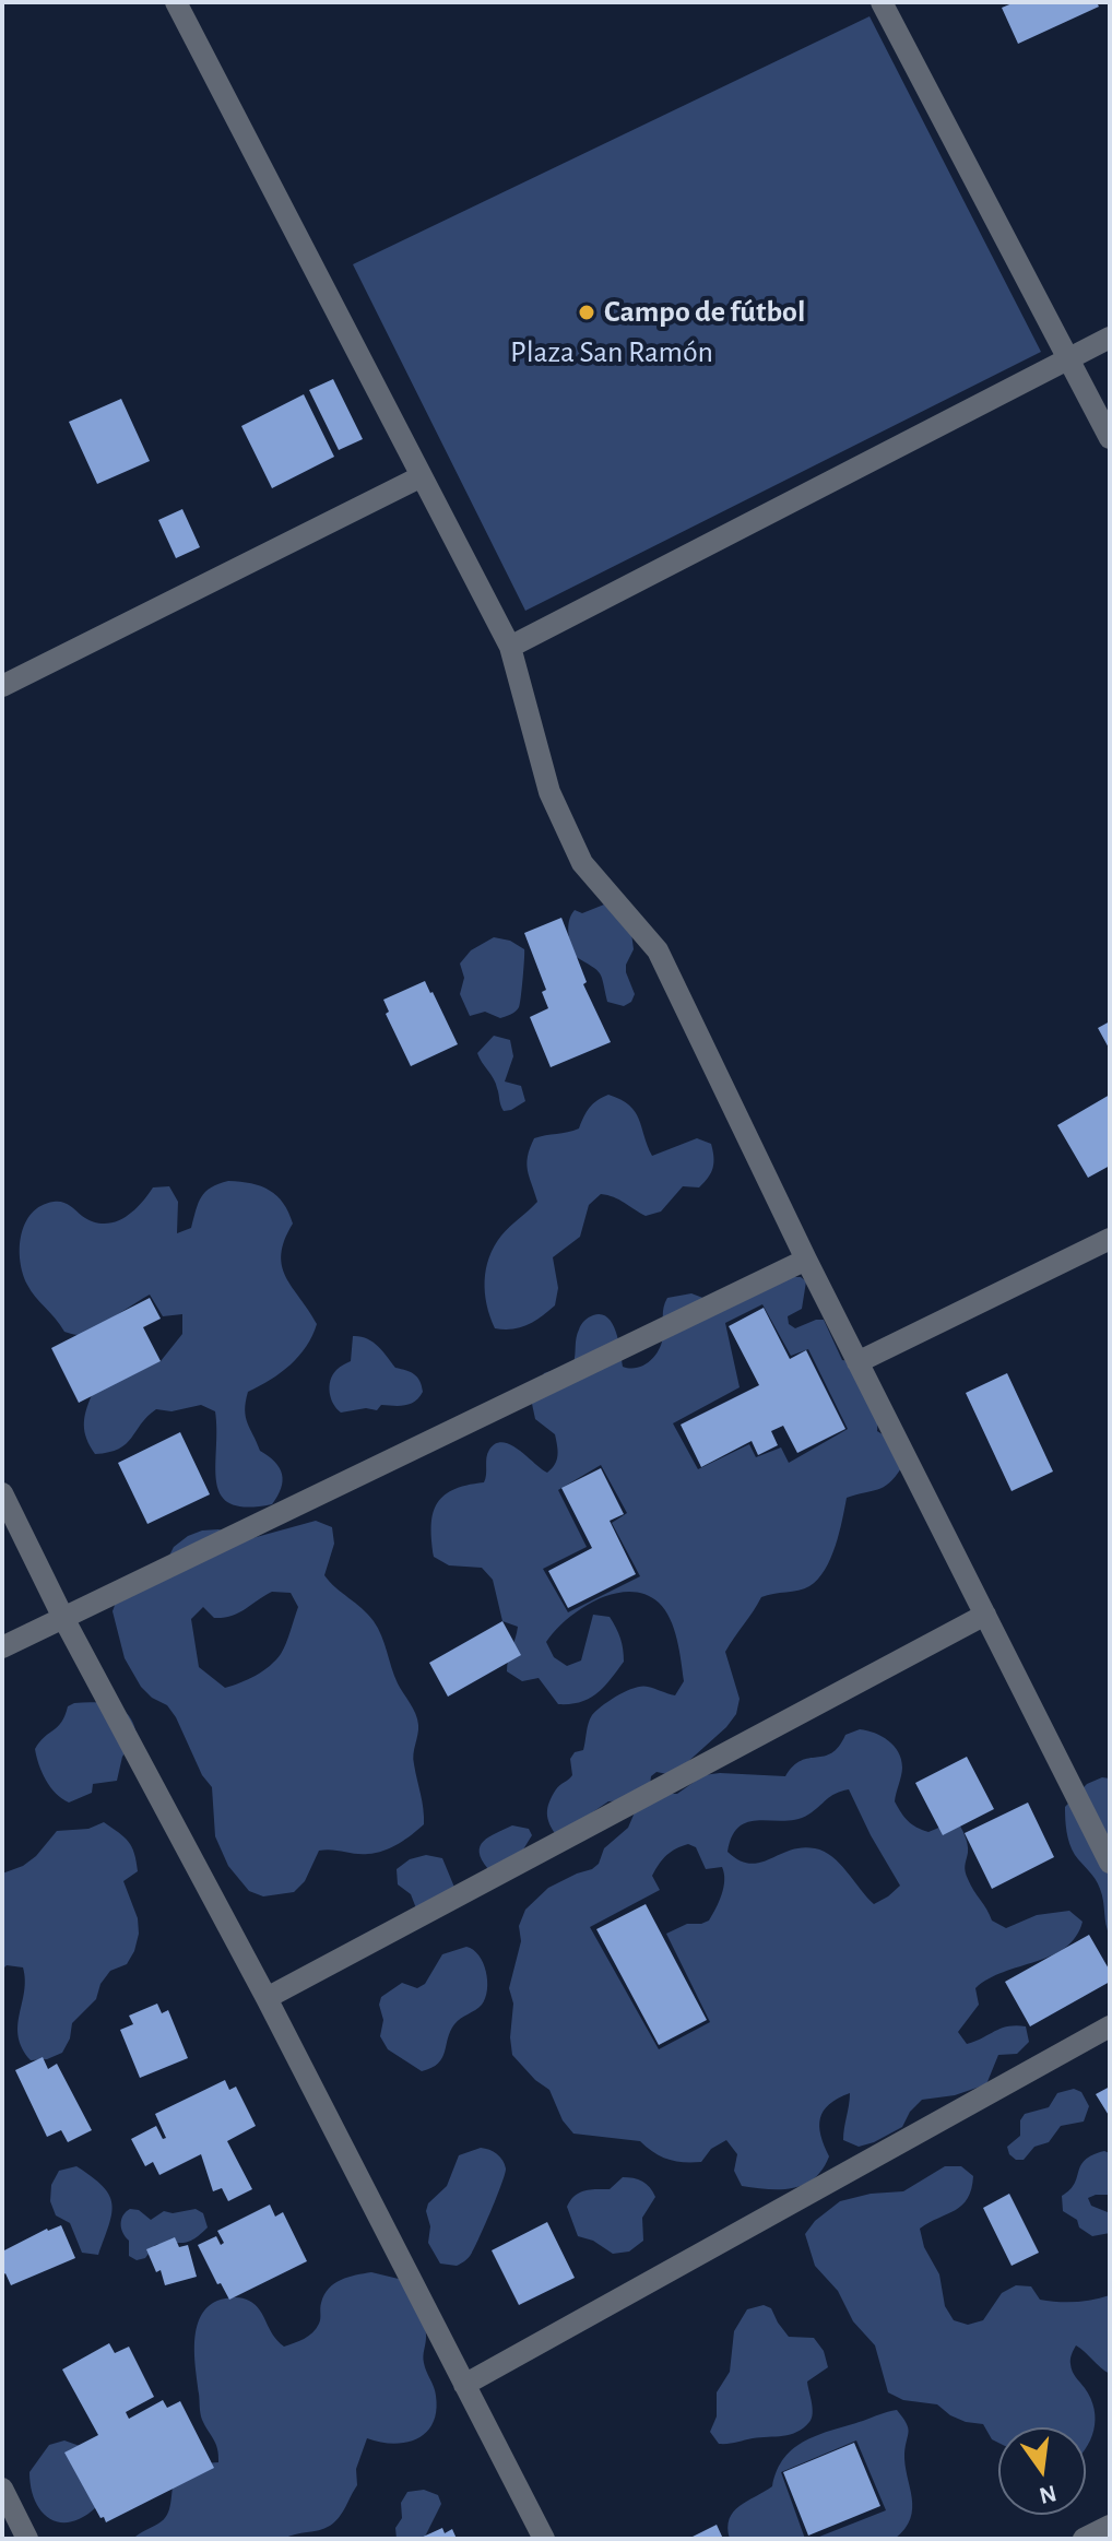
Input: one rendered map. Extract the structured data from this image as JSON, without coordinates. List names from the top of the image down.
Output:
{
  "parks": ["Plaza San Ramón"],
  "places": ["Campo de fútbol"],
  "north": "bottom"
}
